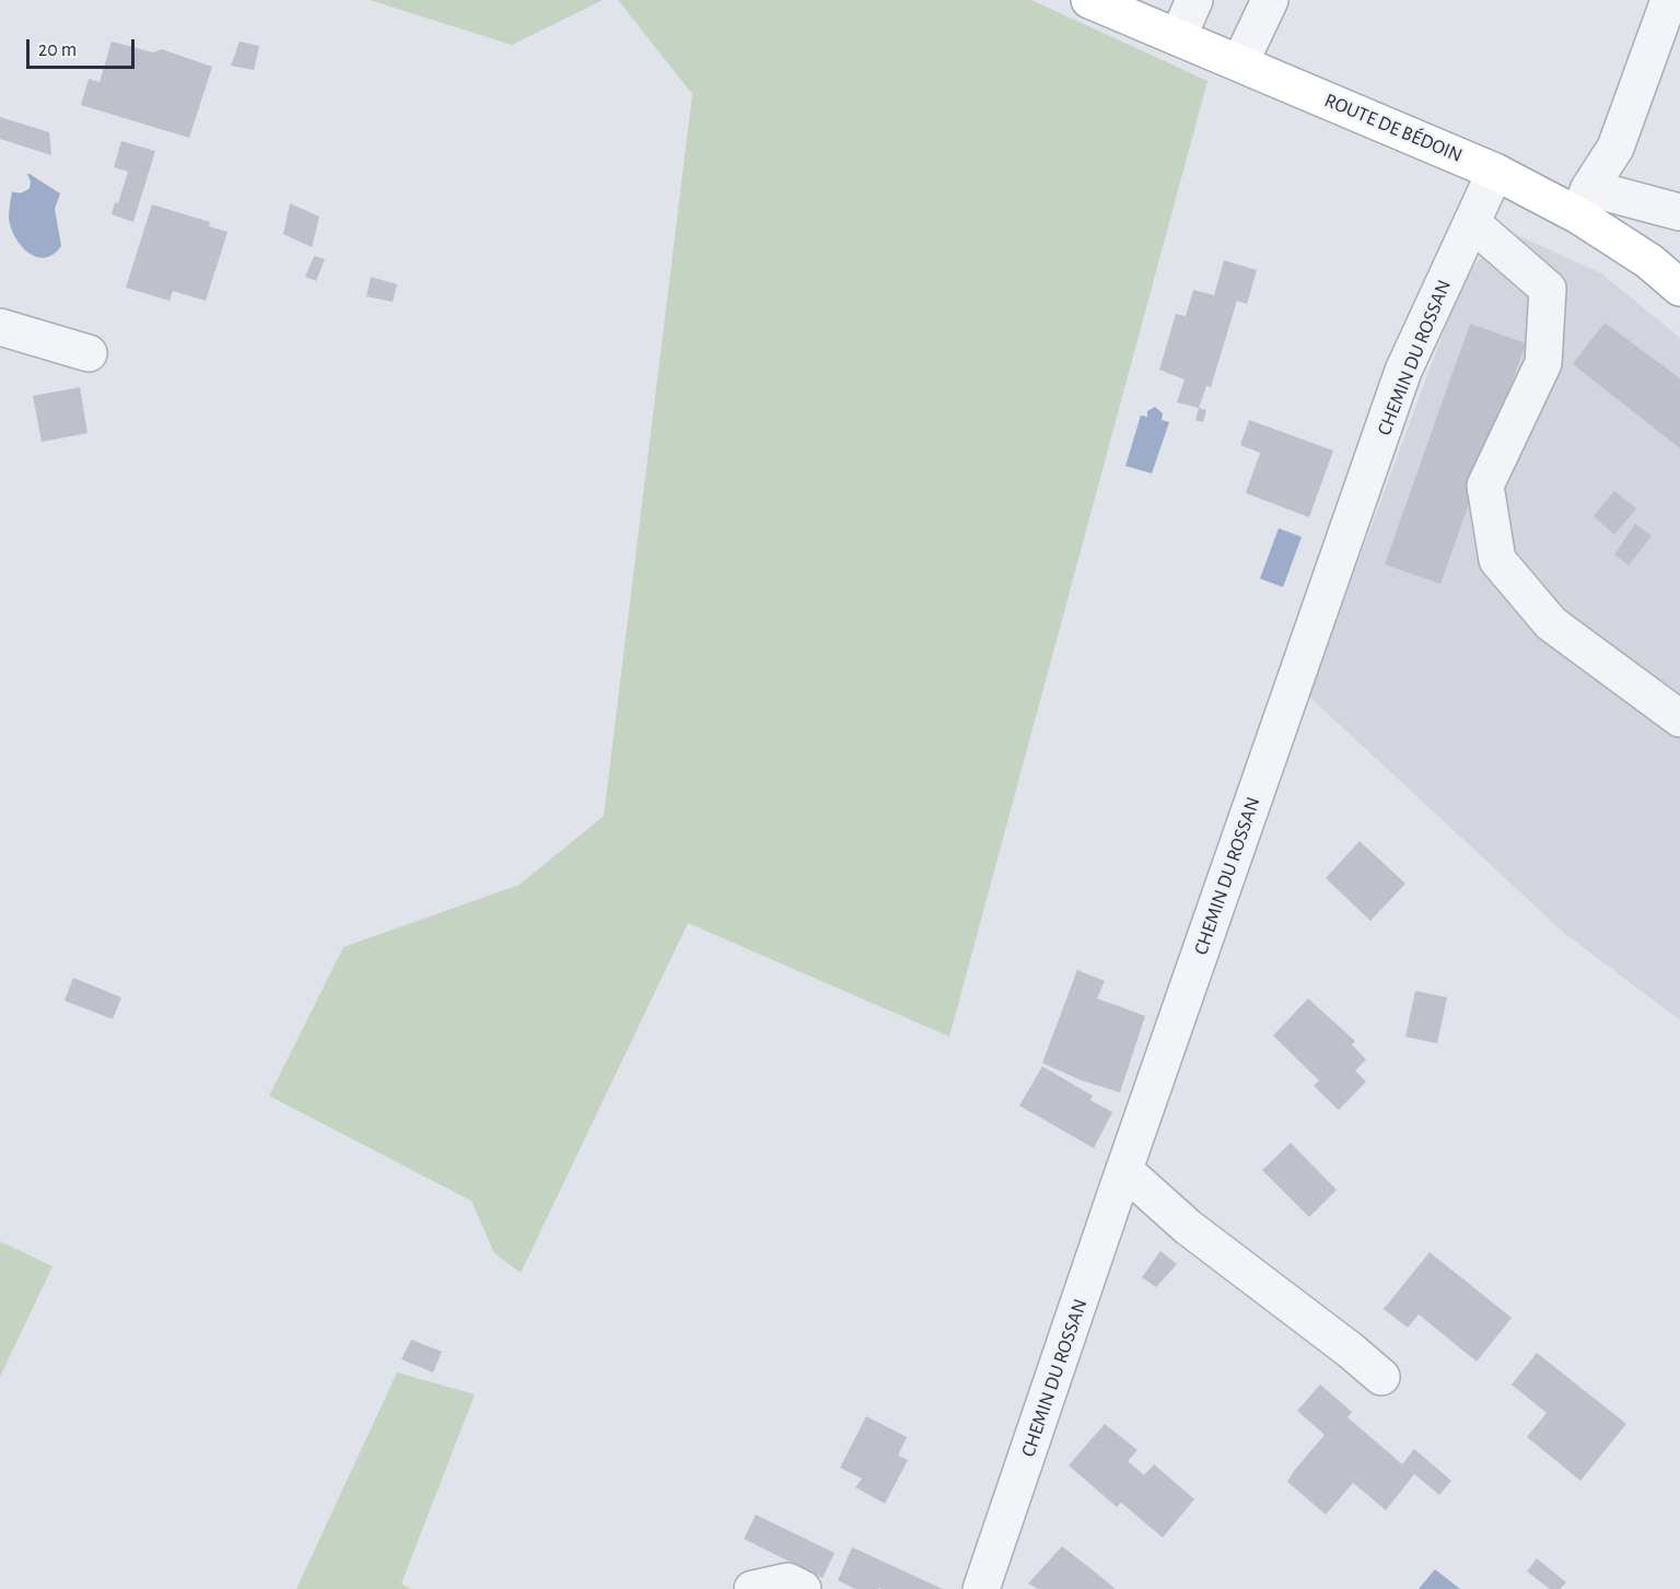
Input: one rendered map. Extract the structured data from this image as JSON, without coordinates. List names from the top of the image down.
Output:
{
  "streets": {
    "main road": ["ROUTE DE BÉDOIN"],
    "street": ["CHEMIN DU ROSSAN"]
  },
  "crossings": [
    ["ROUTE DE BÉDOIN", "CHEMIN DU ROSSAN"]
  ],
  "scale_bar": "20 m"
}
